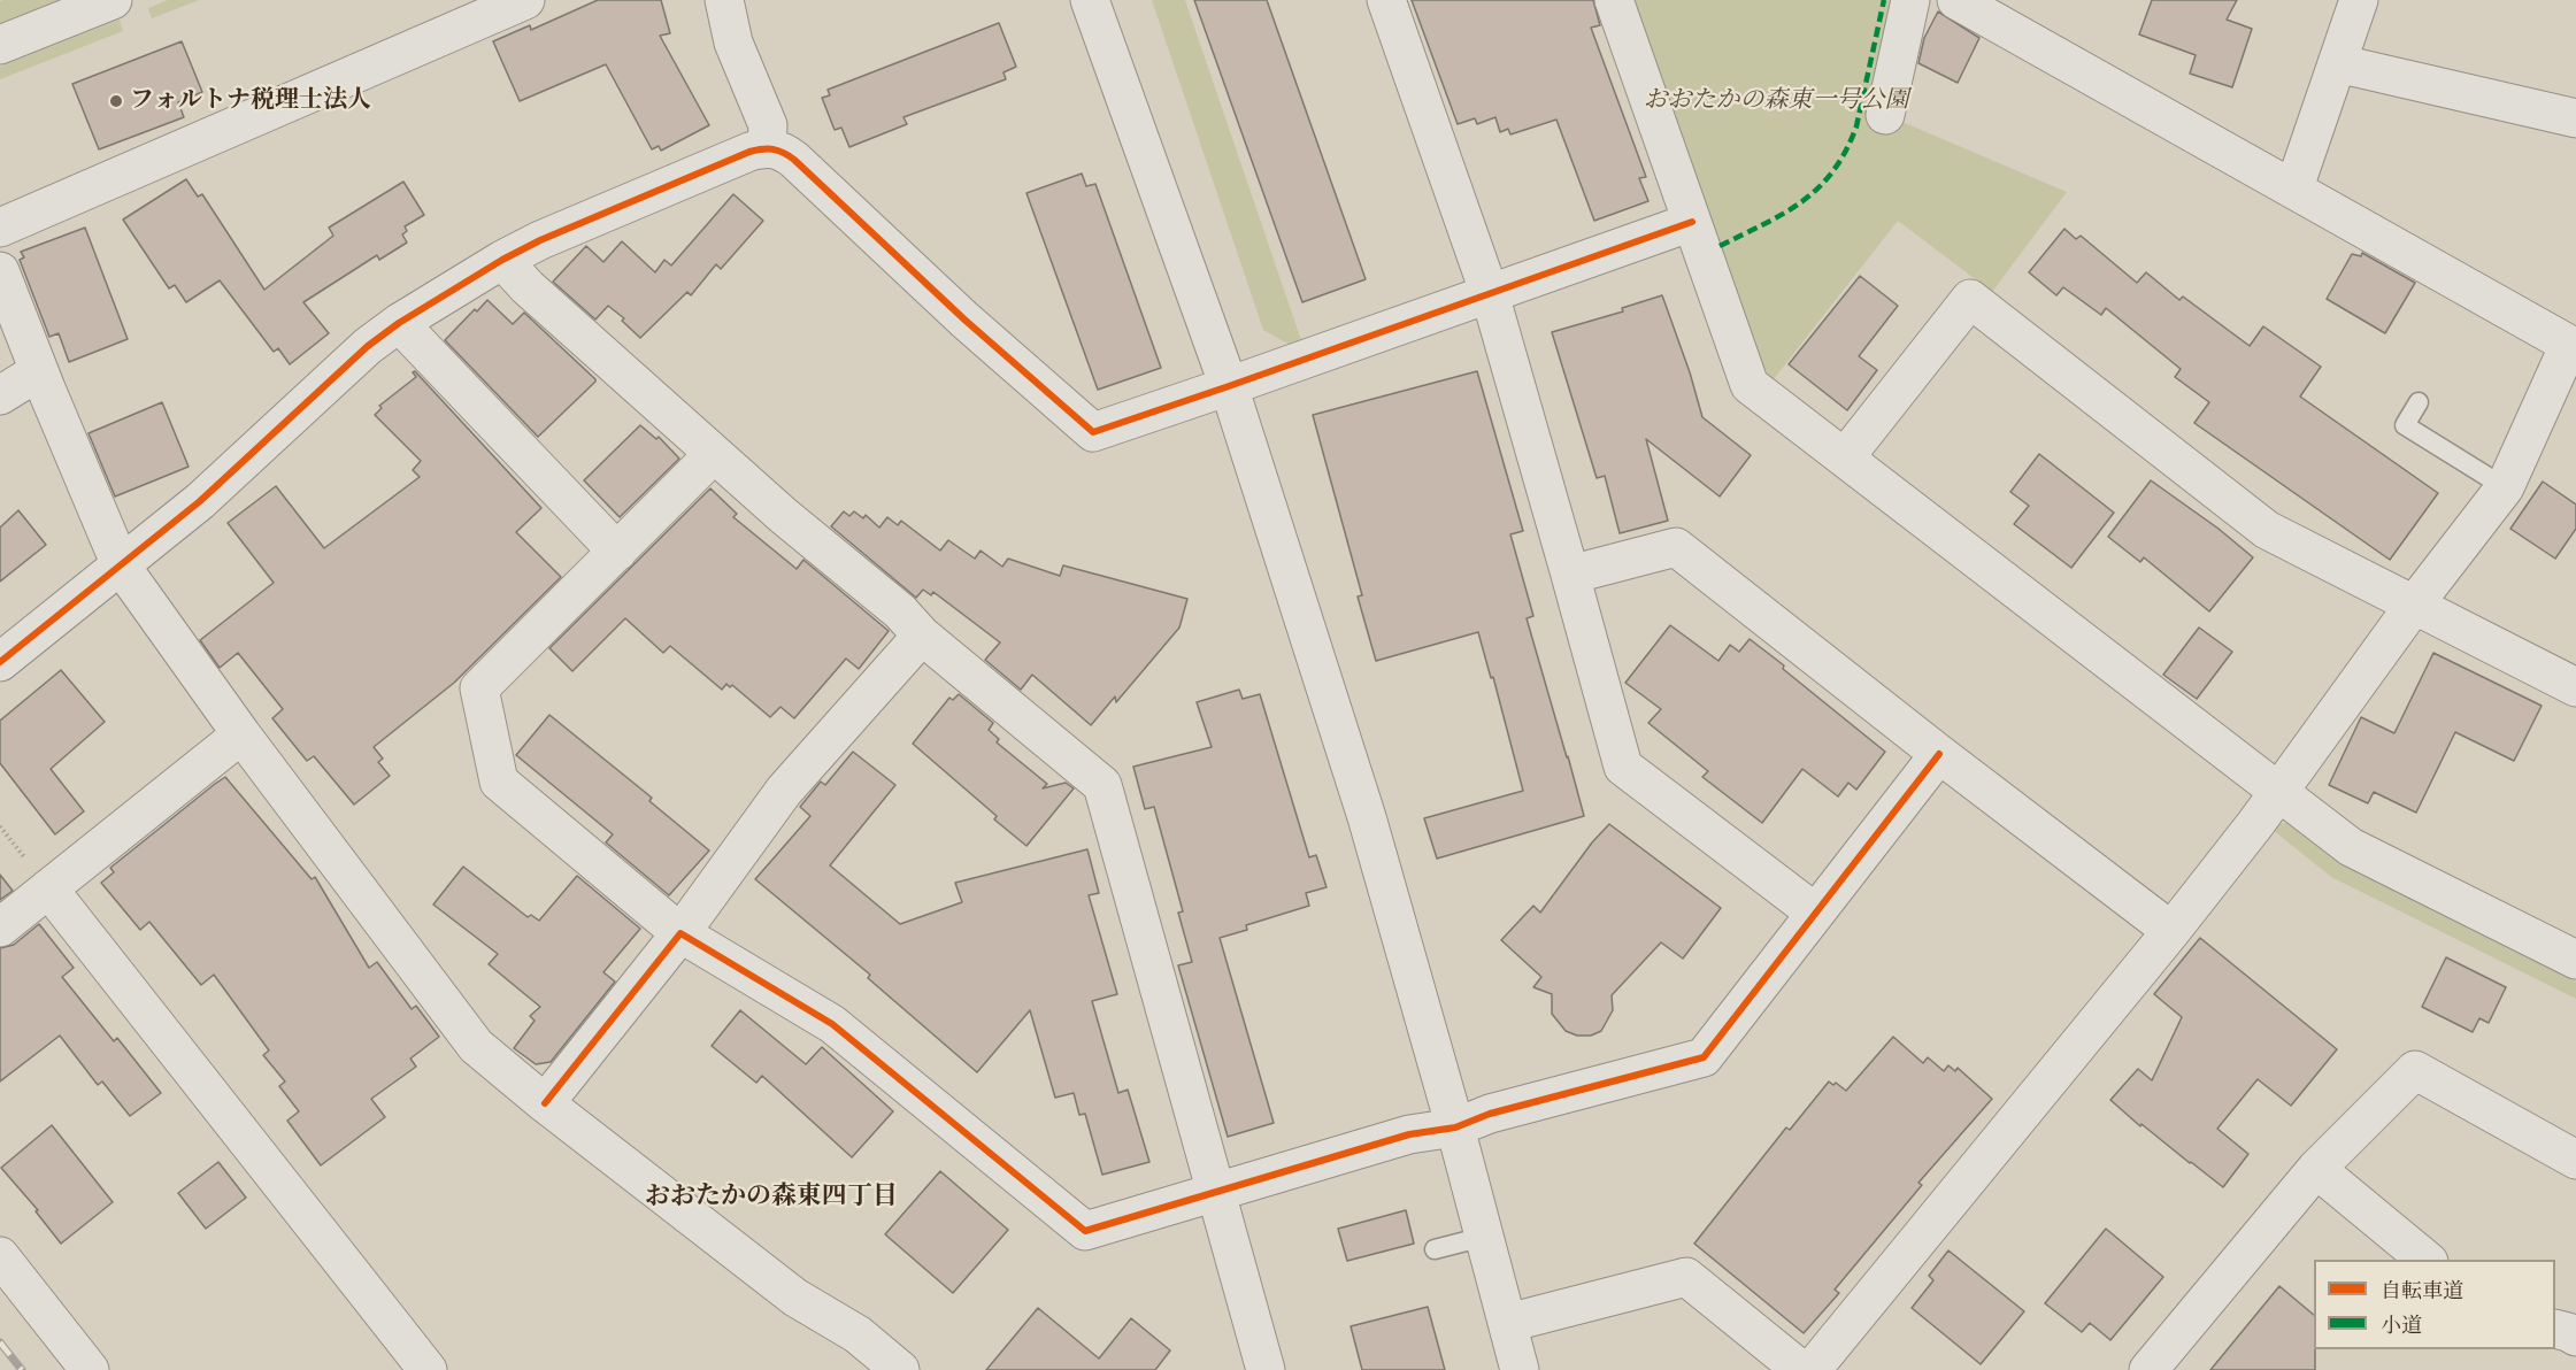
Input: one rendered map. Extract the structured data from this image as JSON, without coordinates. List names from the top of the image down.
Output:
{
  "districts": ["おおたかの森東四丁目"],
  "parks": ["おおたかの森東一号公園"],
  "places": ["フォルトナ税理士法人"],
  "legend": ["自転車道", "小道"]
}
